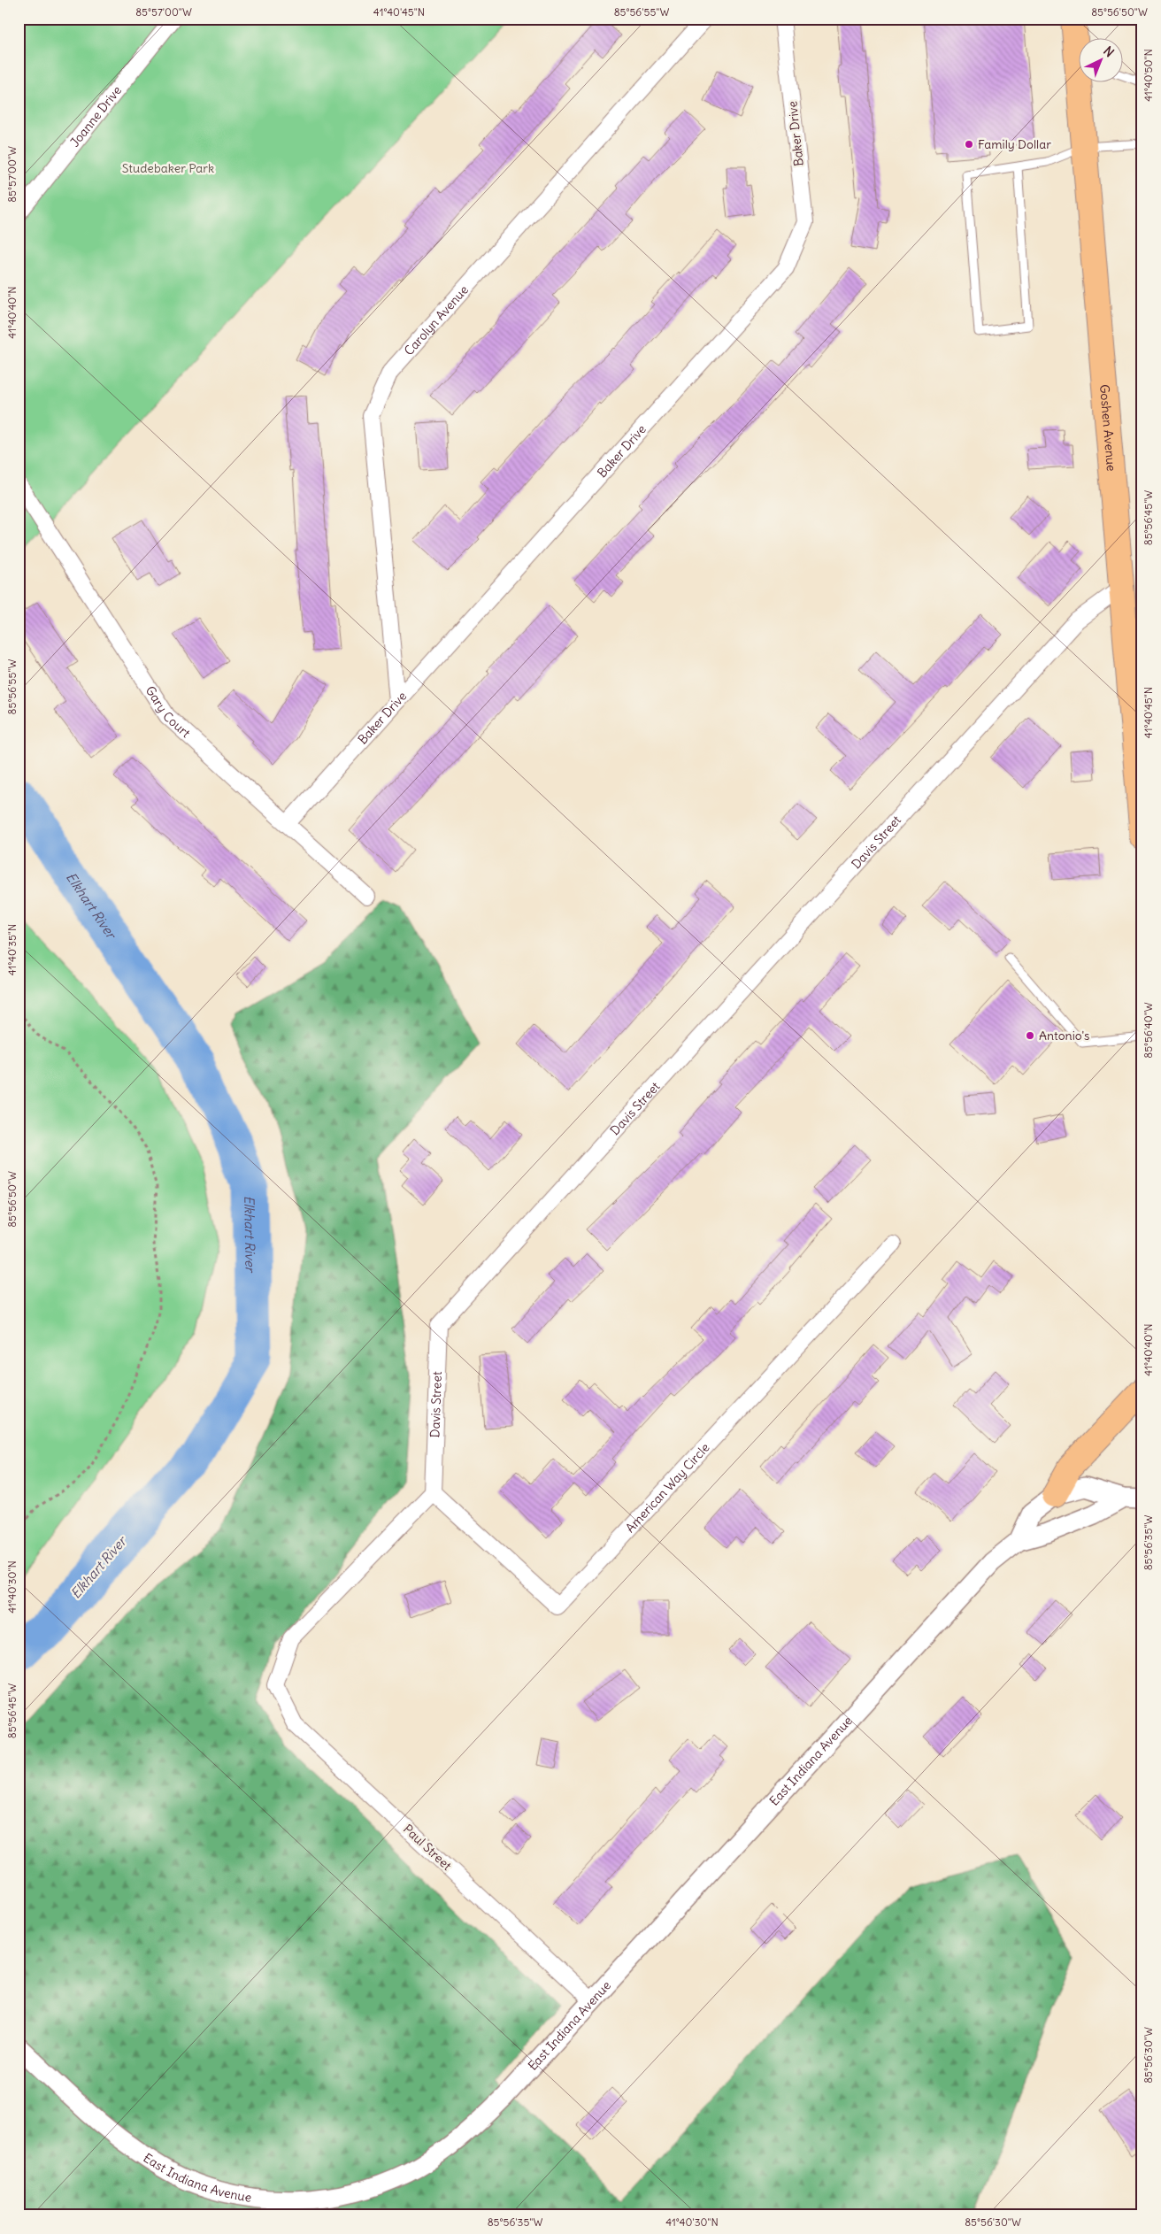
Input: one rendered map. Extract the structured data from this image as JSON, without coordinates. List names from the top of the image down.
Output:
{
  "streets": {
    "main road": ["Goshen Avenue"],
    "street": [
      "Joanne Drive",
      "Baker Drive",
      "Carolyn Avenue",
      "Gary Court",
      "Davis Street",
      "American Way Circle",
      "East Indiana Avenue",
      "Paul Street"
    ]
  },
  "crossings": [
    ["Baker Drive", "Carolyn Avenue"],
    ["Baker Drive", "Gary Court"],
    ["Goshen Avenue", "Davis Street"],
    ["Davis Street", "American Way Circle"],
    ["Davis Street", "Paul Street"],
    ["American Way Circle", "Paul Street"],
    ["East Indiana Avenue", "Paul Street"]
  ],
  "water": ["Elkhart River"],
  "parks": ["Studebaker Park"],
  "places": ["Family Dollar", "Antonio's"],
  "north": "top right",
  "coordinates": [
    "85°57'00\"W",
    "41°40'45\"N",
    "85°56'55\"W",
    "85°56'50\"W",
    "41°40'50\"N",
    "41°40'40\"N",
    "85°56'45\"W",
    "41°40'35\"N",
    "85°56'40\"W",
    "85°56'35\"W",
    "41°40'30\"N",
    "85°56'30\"W"
  ]
}
